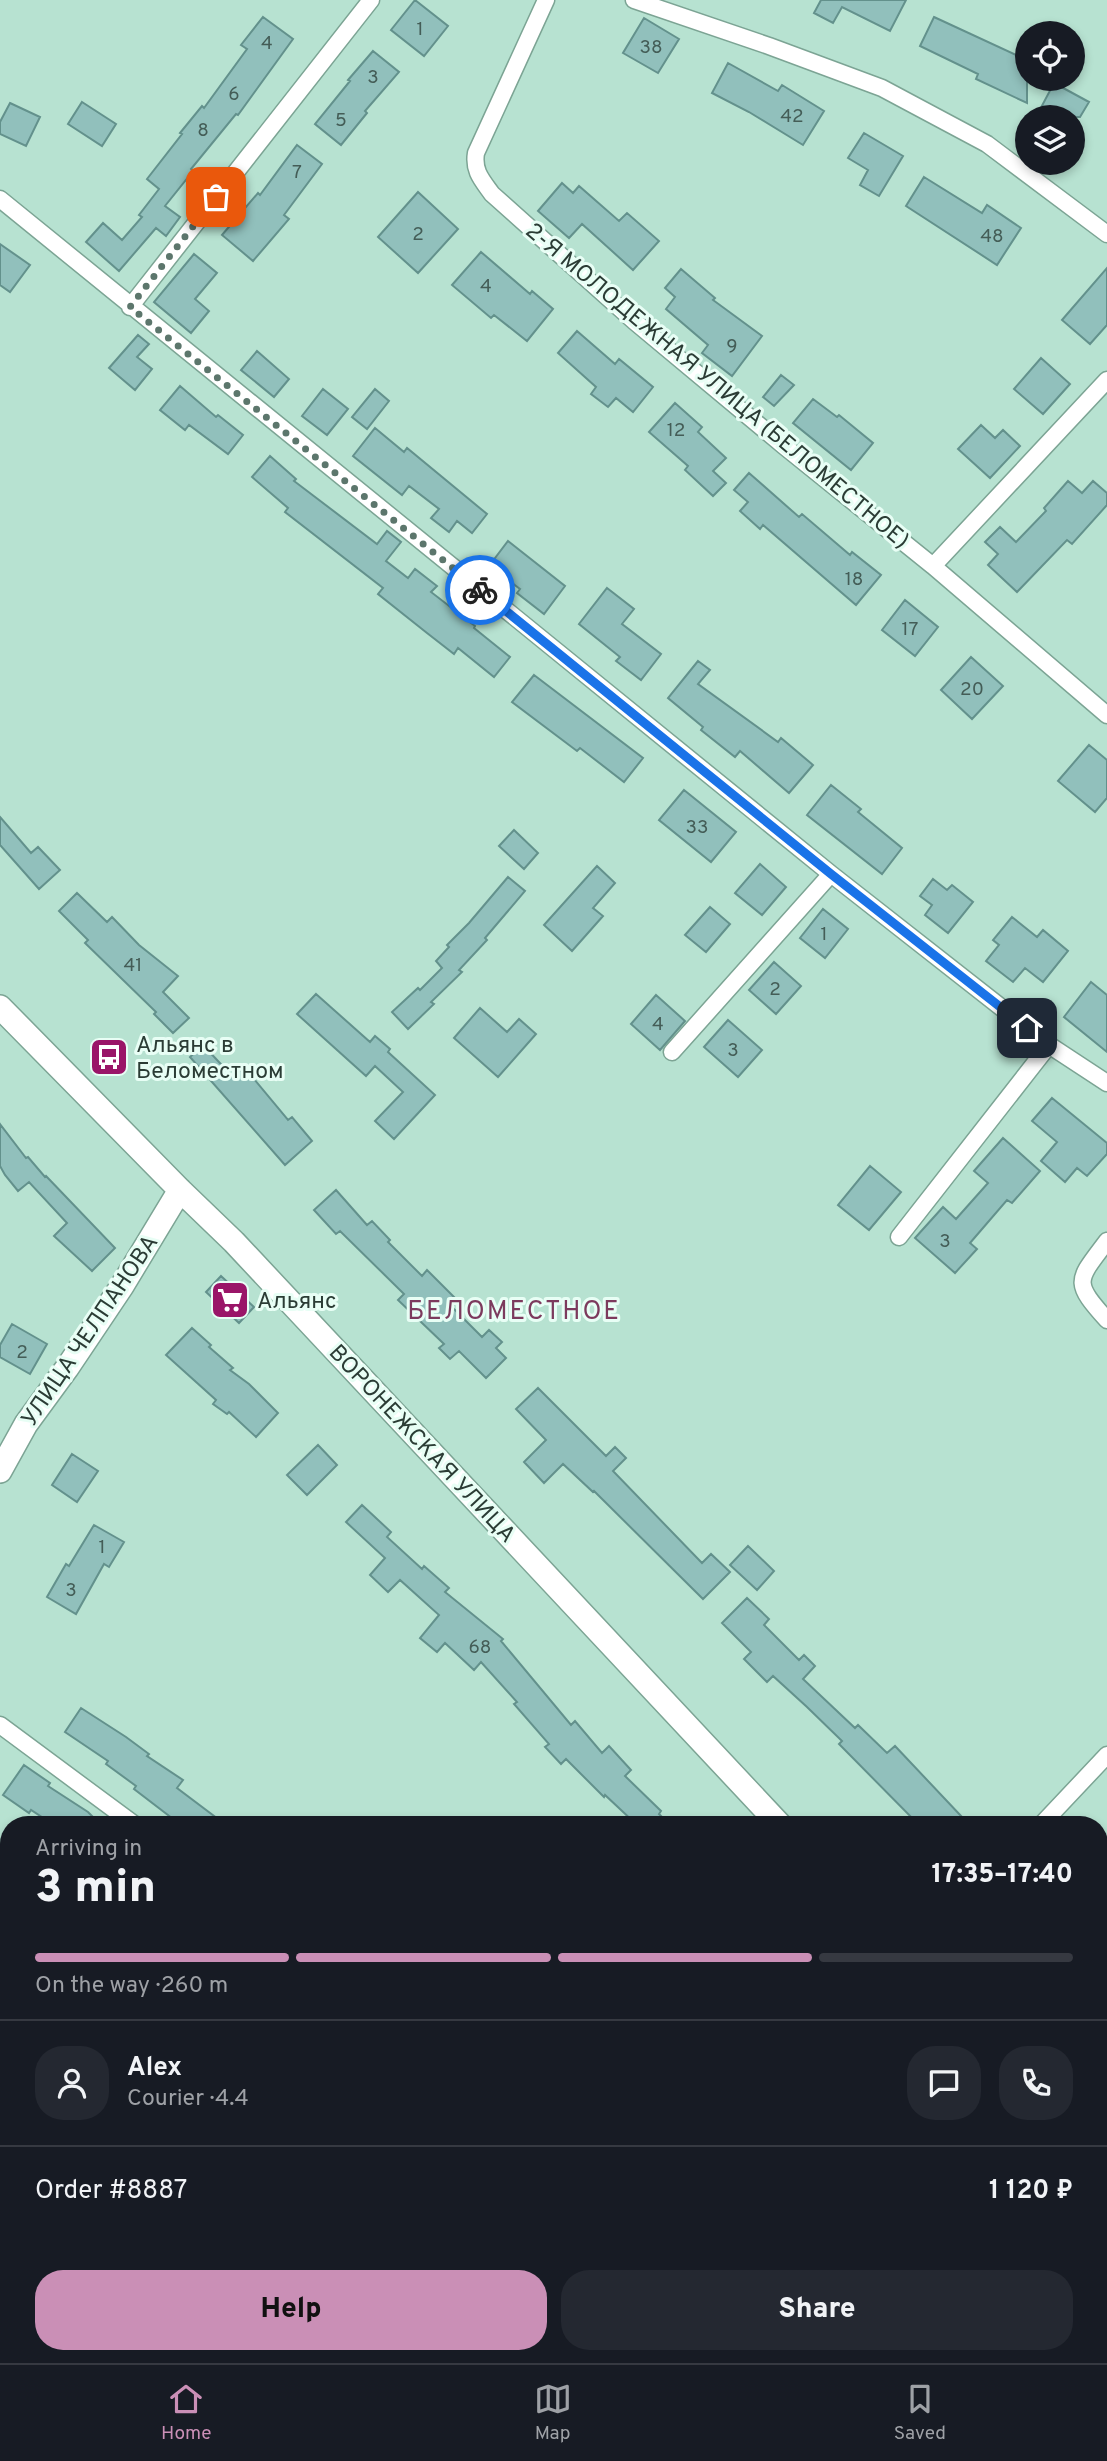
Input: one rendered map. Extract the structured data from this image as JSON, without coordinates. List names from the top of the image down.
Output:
{
  "streets": {
    "street": ["2-Я МОЛОДЕЖНАЯ УЛИЦА (БЕЛОМЕСТНОЕ)", "УЛИЦА ЧЕЛПАНОВА", "ВОРОНЕЖСКАЯ УЛИЦА"]
  },
  "crossings": [
    ["УЛИЦА ЧЕЛПАНОВА", "ВОРОНЕЖСКАЯ УЛИЦА"]
  ],
  "districts": ["БЕЛОМЕСТНОЕ"],
  "places": {
    "bus stop": ["Альянс в Беломестном"],
    "supermarket": ["Альянс"]
  },
  "house_numbers": [
    "1",
    "4",
    "38",
    "3",
    "6",
    "42",
    "5",
    "8",
    "7",
    "2",
    "48",
    "4",
    "9",
    "12",
    "18",
    "17",
    "20",
    "33",
    "1",
    "41",
    "2",
    "4",
    "3",
    "3",
    "2",
    "1",
    "3",
    "68"
  ],
  "page": {
    "heading": ["3 min", "Arriving in", "17:35–17:40"],
    "panel": [
      "Alex",
      "Courier · 4.4",
      "Order #8887",
      "1 120 ₽"
    ],
    "bar": "On the way · 260 m",
    "buttons": ["Help", "Share"],
    "tabs": ["Home", "Map", "Saved"]
  }
}
